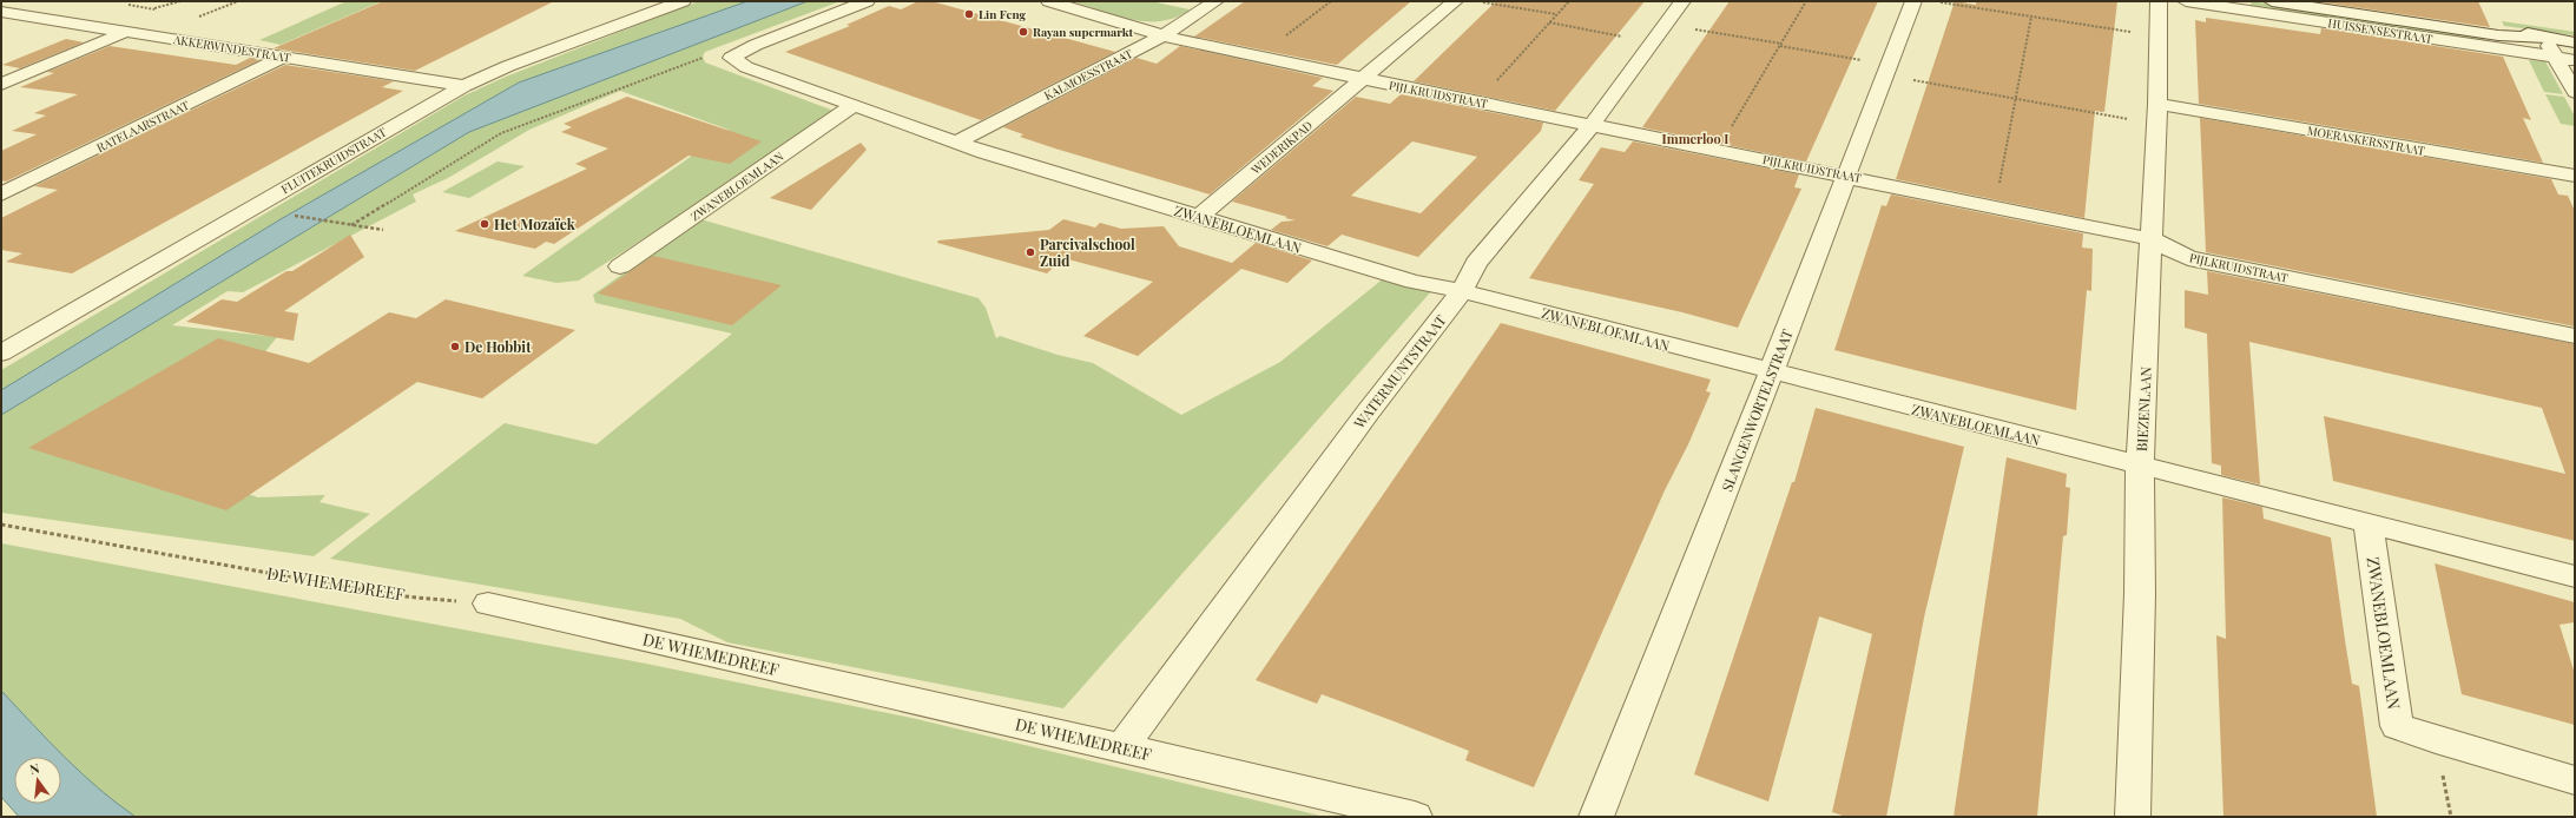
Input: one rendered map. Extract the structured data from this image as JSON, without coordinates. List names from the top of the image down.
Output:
{
  "streets": {
    "street": [
      "HUISSENSESTRAAT",
      "AKKERWINDESTRAAT",
      "KALMOESSTRAAT",
      "PIJLKRUIDSTRAAT",
      "RATELAARSTRAAT",
      "MOERASKERSSTRAAT",
      "WEDERIKPAD",
      "FLUITEKRUIDSTRAAT",
      "ZWANEBLOEMLAAN",
      "WATERMUNTSTRAAT",
      "BIEZENLAAN",
      "SLANGENWORTELSTRAAT",
      "DE WHEMEDREEF"
    ]
  },
  "crossings": [
    ["AKKERWINDESTRAAT", "RATELAARSTRAAT"],
    ["AKKERWINDESTRAAT", "FLUITEKRUIDSTRAAT"],
    ["KALMOESSTRAAT", "PIJLKRUIDSTRAAT"],
    ["KALMOESSTRAAT", "ZWANEBLOEMLAAN"],
    ["PIJLKRUIDSTRAAT", "WEDERIKPAD"],
    ["PIJLKRUIDSTRAAT", "WATERMUNTSTRAAT"],
    ["PIJLKRUIDSTRAAT", "BIEZENLAAN"],
    ["PIJLKRUIDSTRAAT", "SLANGENWORTELSTRAAT"],
    ["MOERASKERSSTRAAT", "BIEZENLAAN"],
    ["WEDERIKPAD", "ZWANEBLOEMLAAN"],
    ["ZWANEBLOEMLAAN", "WATERMUNTSTRAAT"],
    ["ZWANEBLOEMLAAN", "BIEZENLAAN"],
    ["ZWANEBLOEMLAAN", "SLANGENWORTELSTRAAT"],
    ["WATERMUNTSTRAAT", "DE WHEMEDREEF"]
  ],
  "districts": ["Immerloo I"],
  "places": [
    "Lin Feng",
    "Rayan supermarkt",
    "Het Mozaïek",
    "Parcivalschool Zuid",
    "De Hobbit"
  ],
  "north": "top"
}
